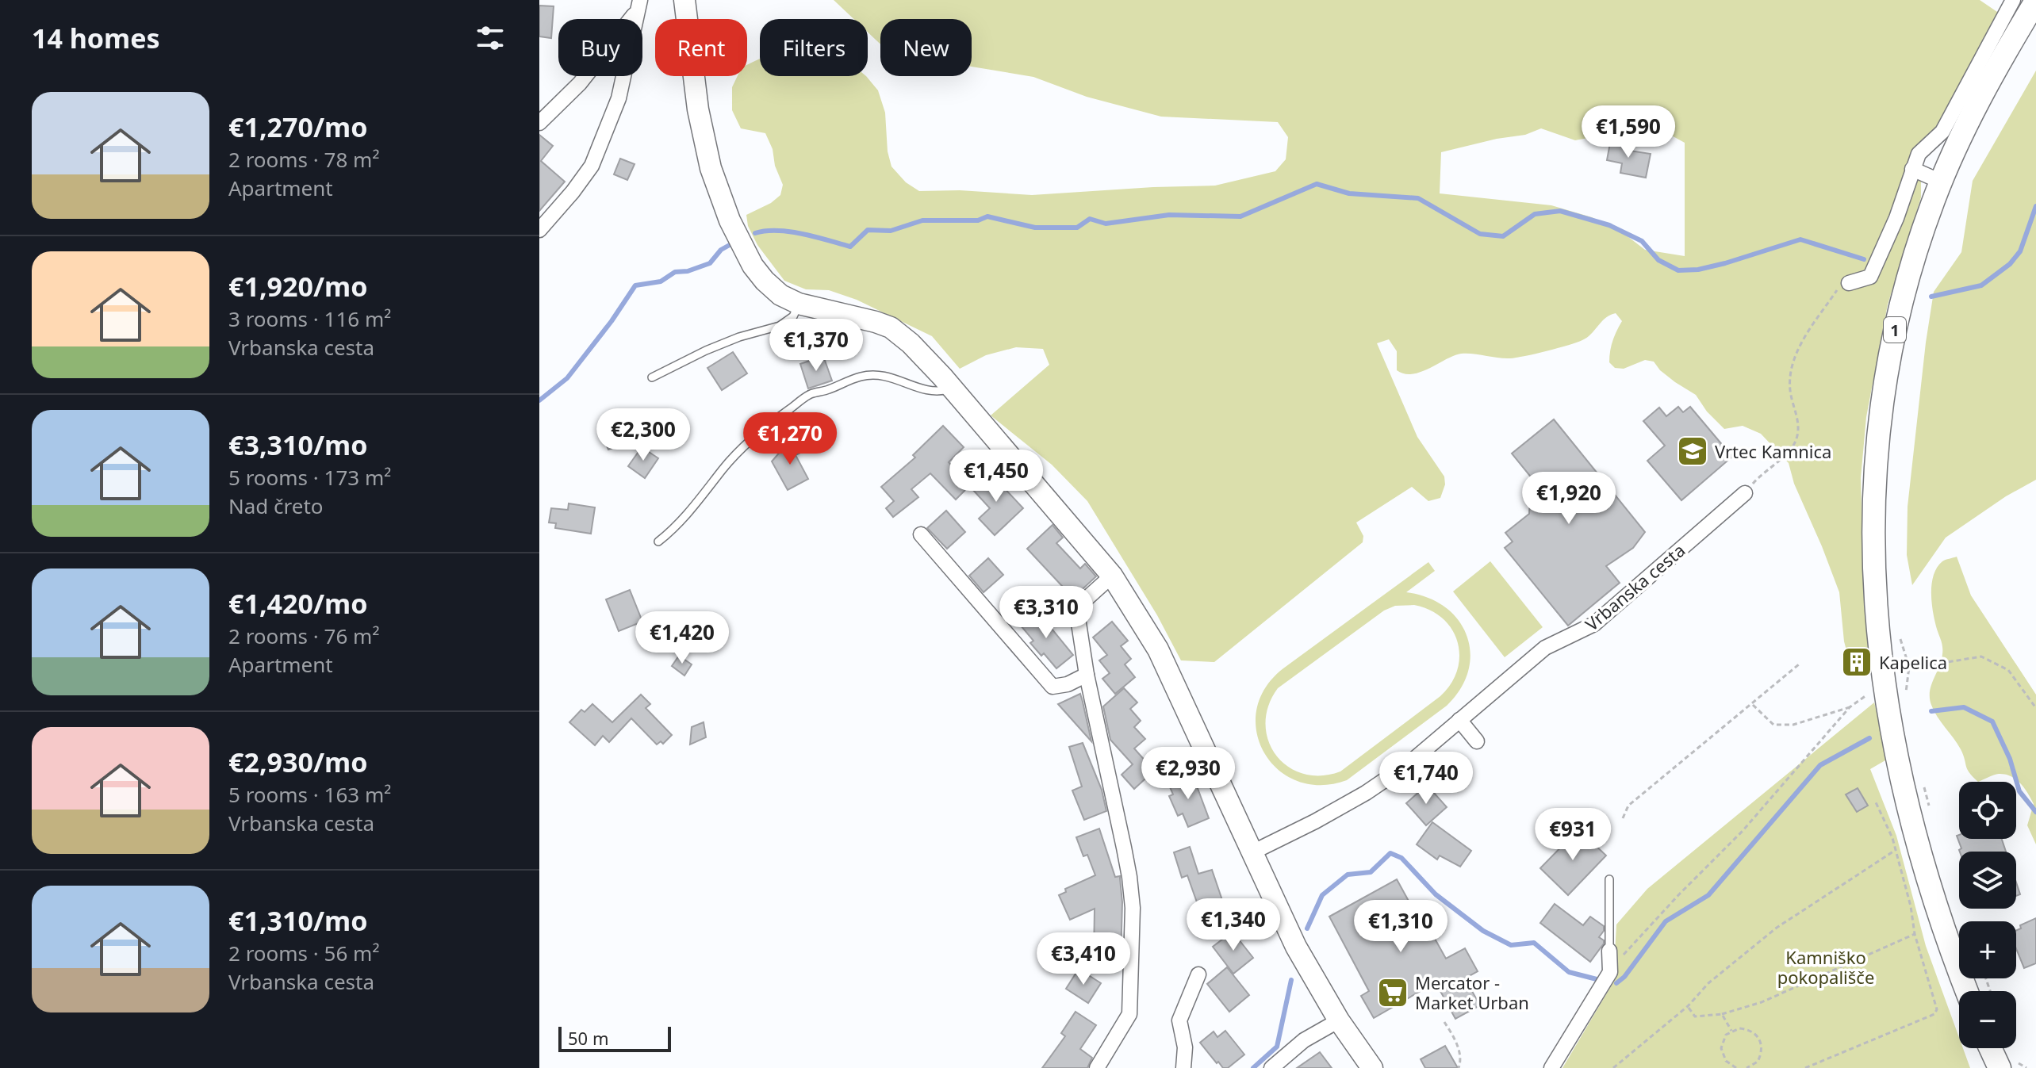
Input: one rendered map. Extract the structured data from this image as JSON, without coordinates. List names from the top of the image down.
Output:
{
  "streets": {
    "main road": ["1"],
    "street": ["Vrbanska cesta"]
  },
  "parks": ["Kamniško pokopališče"],
  "places": {
    "school or university": ["Vrtec Kamnica"],
    "building": ["Kapelica"],
    "supermarket": ["Mercator - Market Urban"]
  },
  "scale_bar": "50 m",
  "page": {
    "heading": "14 homes",
    "chip": [
      "Buy",
      "Rent",
      "Filters",
      "New"
    ],
    "list": [
      {
        "name": "€1,270/mo",
        "note": "2 rooms · 78 m² · Apartment"
      },
      {
        "name": "€1,920/mo",
        "note": "3 rooms · 116 m² · Vrbanska cesta"
      },
      {
        "name": "€3,310/mo",
        "note": "5 rooms · 173 m² · Nad čreto"
      },
      {
        "name": "€1,420/mo",
        "note": "2 rooms · 76 m² · Apartment"
      },
      {
        "name": "€2,930/mo",
        "note": "5 rooms · 163 m² · Vrbanska cesta"
      },
      {
        "name": "€1,310/mo",
        "note": "2 rooms · 56 m² · Vrbanska cesta"
      }
    ],
    "price": [
      "€1,590",
      "€1,370",
      "€2,300",
      "€1,270",
      "€1,450",
      "€1,920",
      "€3,310",
      "€1,420",
      "€2,930",
      "€1,740",
      "€931",
      "€1,340",
      "€1,310",
      "€3,410"
    ],
    "map_buttons": ["+", "−"],
    "scale": "50 m"
  }
}
